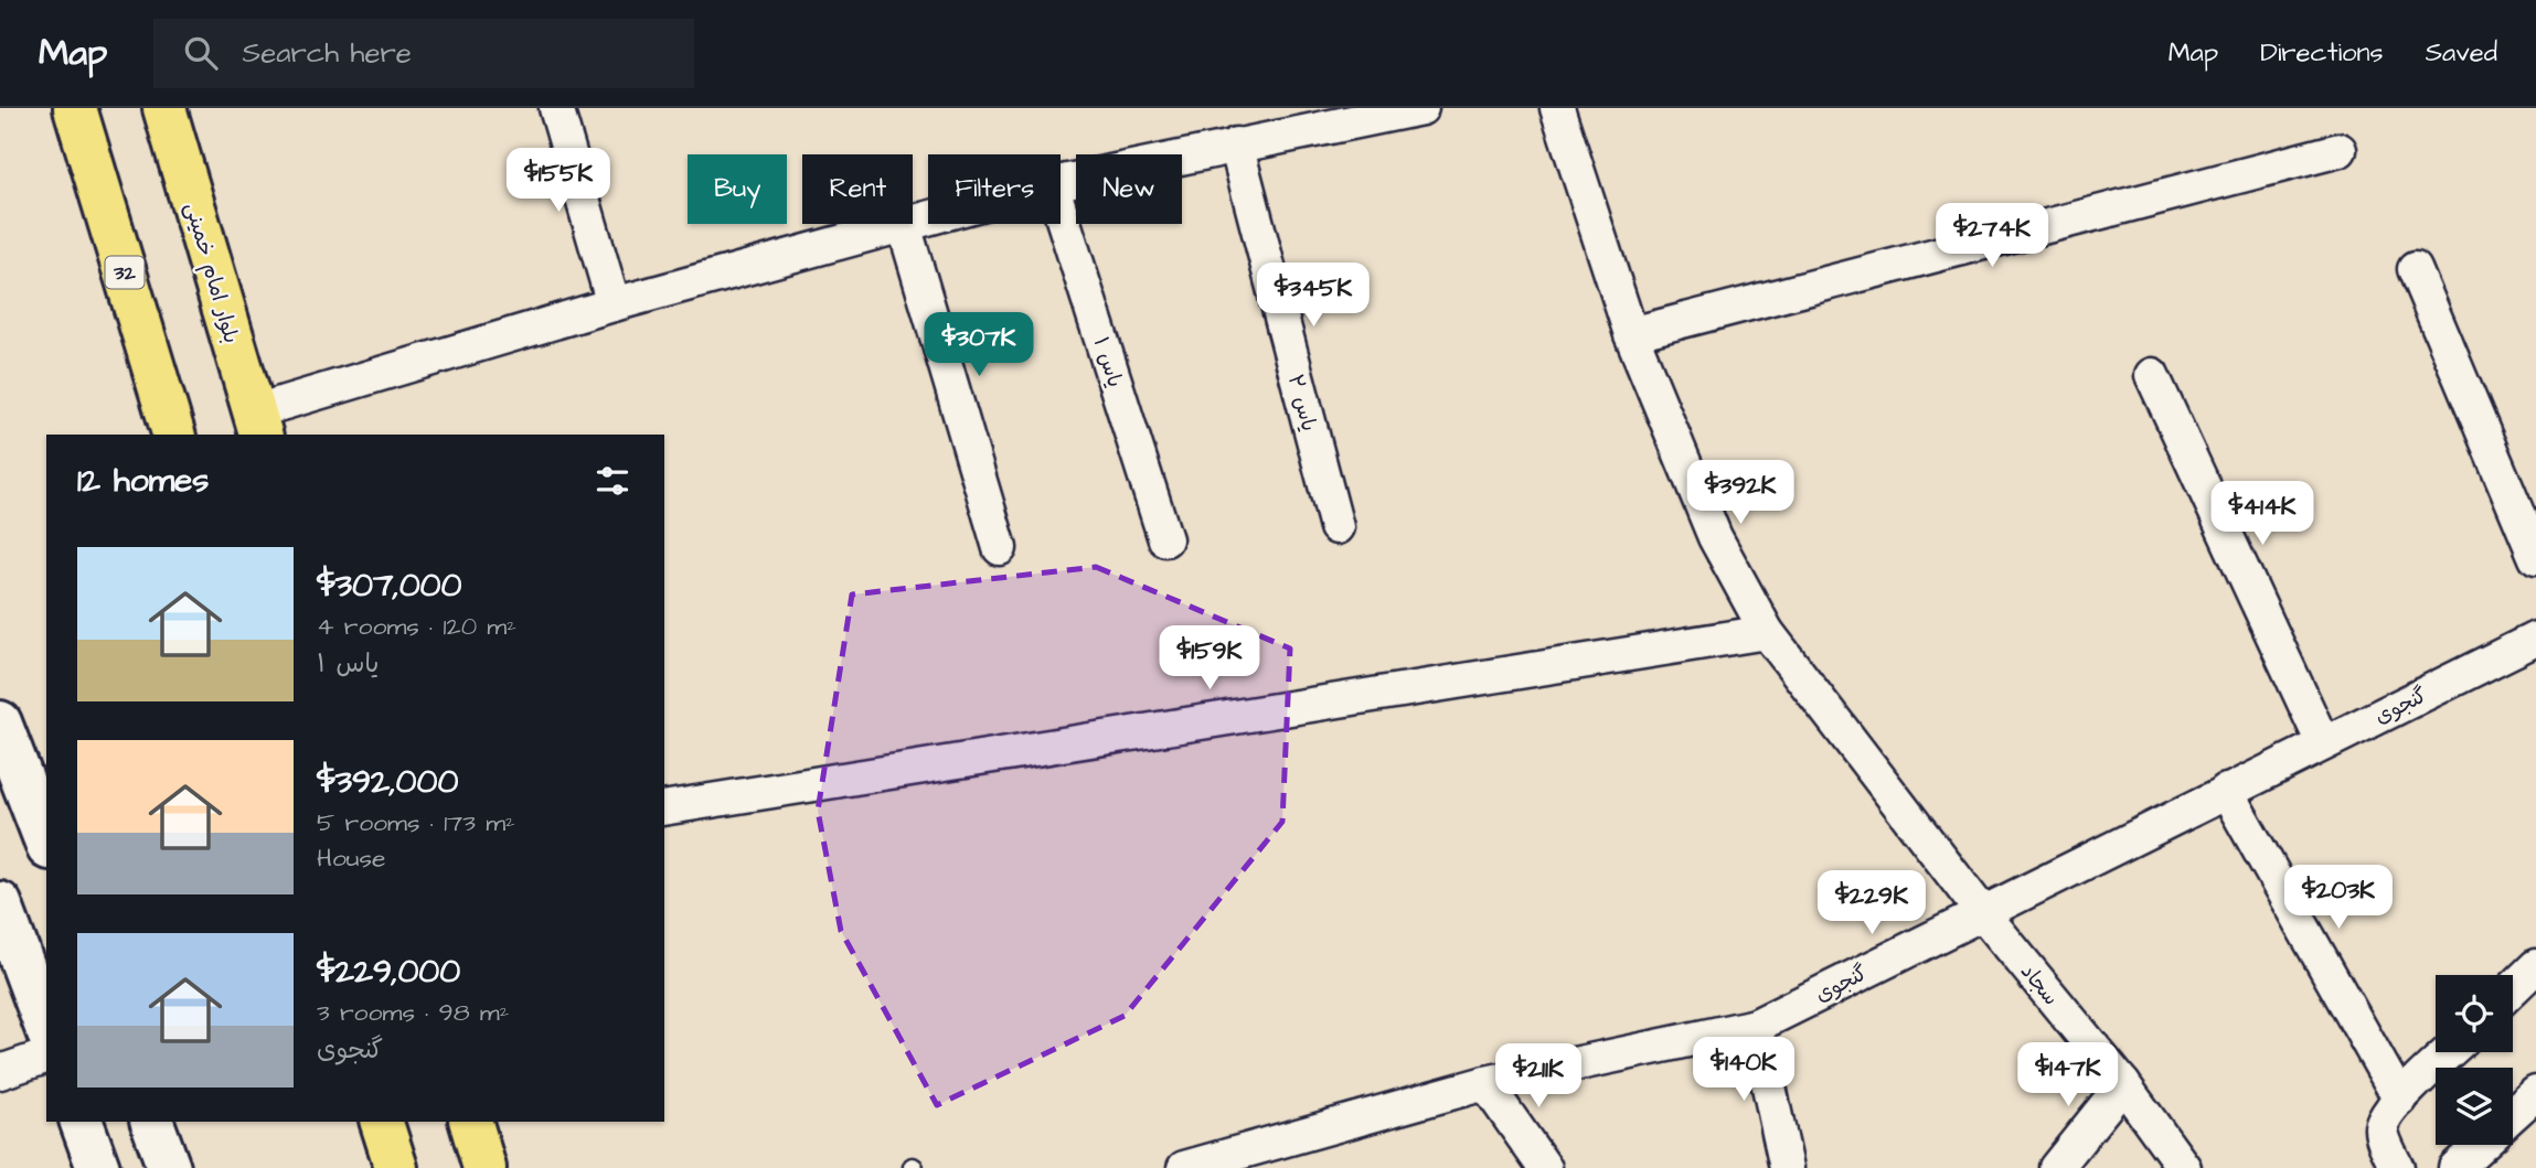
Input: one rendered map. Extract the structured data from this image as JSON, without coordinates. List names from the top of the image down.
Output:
{
  "streets": {
    "highway": ["32", "بلوار امام خمینی"],
    "street": [
      "یاس ۱",
      "یاس ۲",
      "گنجوی",
      "سجاد"
    ]
  },
  "crossings": [
    ["گنجوی", "سجاد"]
  ],
  "page": {
    "header": "Map",
    "search": "Search here",
    "nav": ["Map", "Directions", "Saved"],
    "price": [
      "$155K",
      "$274K",
      "$345K",
      "$307K",
      "$392K",
      "$414K",
      "$159K",
      "$203K",
      "$229K",
      "$140K",
      "$147K",
      "$211K"
    ],
    "chip": [
      "Buy",
      "Rent",
      "Filters",
      "New"
    ],
    "heading": "12 homes",
    "list": [
      {
        "name": "$307,000",
        "note": "4 rooms · 120 m² · یاس ۱"
      },
      {
        "name": "$392,000",
        "note": "5 rooms · 173 m² · House"
      },
      {
        "name": "$229,000",
        "note": "3 rooms · 98 m² · گنجوی"
      }
    ]
  }
}
